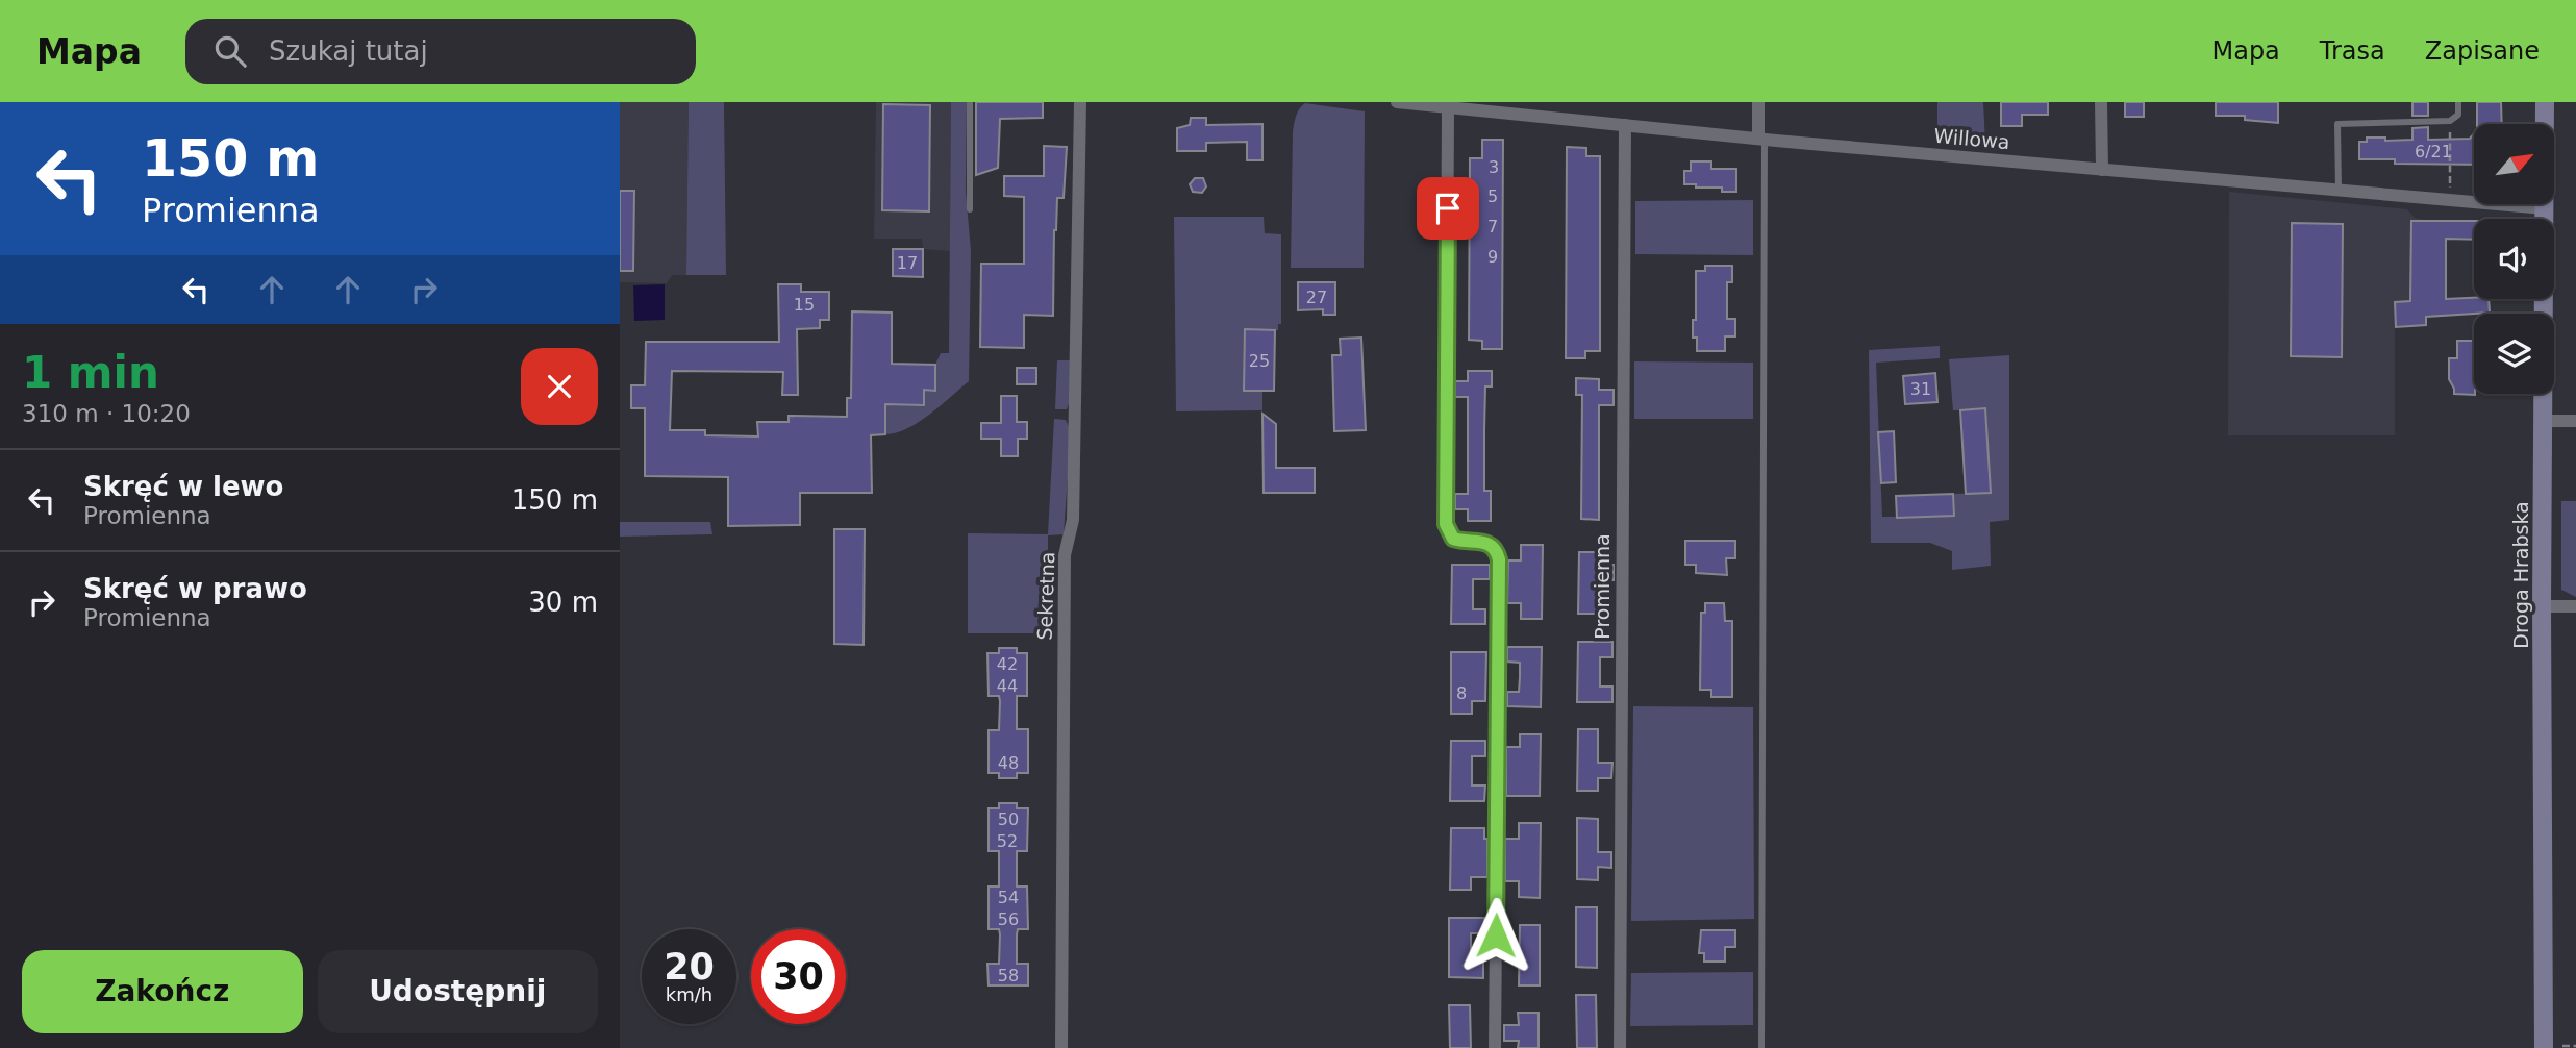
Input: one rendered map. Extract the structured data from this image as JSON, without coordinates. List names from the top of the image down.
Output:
{
  "streets": {
    "street": [
      "Willowa",
      "Droga Hrabska",
      "Promienna",
      "Sekretna"
    ]
  },
  "crossings": [
    ["Willowa", "Droga Hrabska"],
    ["Willowa", "Promienna"]
  ],
  "house_numbers": [
    "6/21",
    "3",
    "5",
    "7",
    "9",
    "17",
    "27",
    "15",
    "25",
    "31",
    "42",
    "44",
    "8",
    "48",
    "50",
    "52",
    "54",
    "56",
    "58"
  ],
  "north": "top right",
  "page": {
    "header": "Mapa",
    "search": "Szukaj tutaj",
    "nav": ["Mapa", "Trasa", "Zapisane"],
    "turn": ["150 m", "Promienna"],
    "heading": ["1 min", "310 m · 10:20"],
    "list": [
      {
        "name": "Skręć w lewo",
        "note": "Promienna",
        "value": "150 m"
      },
      {
        "name": "Skręć w prawo",
        "note": "Promienna",
        "value": "30 m"
      }
    ],
    "speed": "20 km/h",
    "limit": "30",
    "buttons": ["Zakończ", "Udostępnij"]
  }
}
